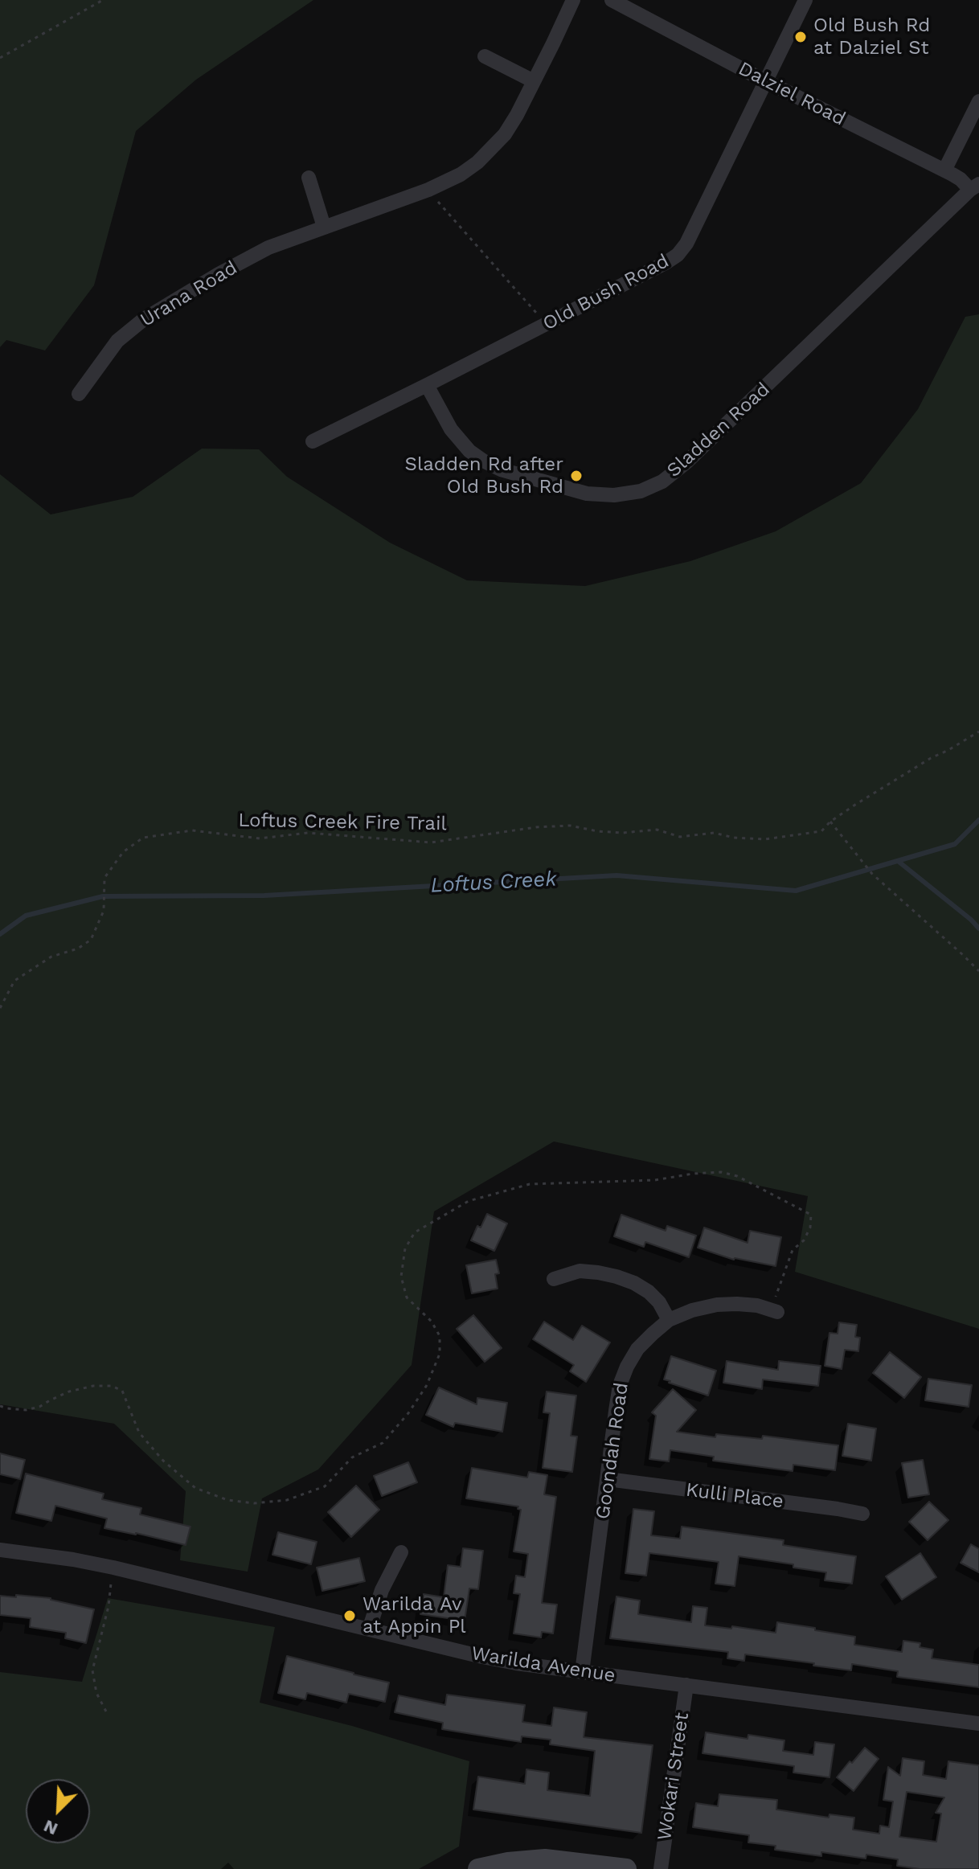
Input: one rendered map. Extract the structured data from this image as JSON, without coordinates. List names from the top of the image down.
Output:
{
  "streets": {
    "street": [
      "Dalziel Road",
      "Old Bush Road",
      "Urana Road",
      "Sladden Road",
      "Goondah Road",
      "Kulli Place",
      "Warilda Avenue",
      "Wokari Street"
    ],
    "path": ["Loftus Creek Fire Trail"]
  },
  "crossings": [
    ["Dalziel Road", "Old Bush Road"],
    ["Dalziel Road", "Sladden Road"],
    ["Old Bush Road", "Sladden Road"],
    ["Goondah Road", "Kulli Place"],
    ["Goondah Road", "Warilda Avenue"],
    ["Warilda Avenue", "Wokari Street"]
  ],
  "water": ["Loftus Creek"],
  "places": ["Old Bush Rd at Dalziel St", "Sladden Rd after Old Bush Rd", "Warilda Av at Appin Pl"],
  "north": "bottom left"
}
